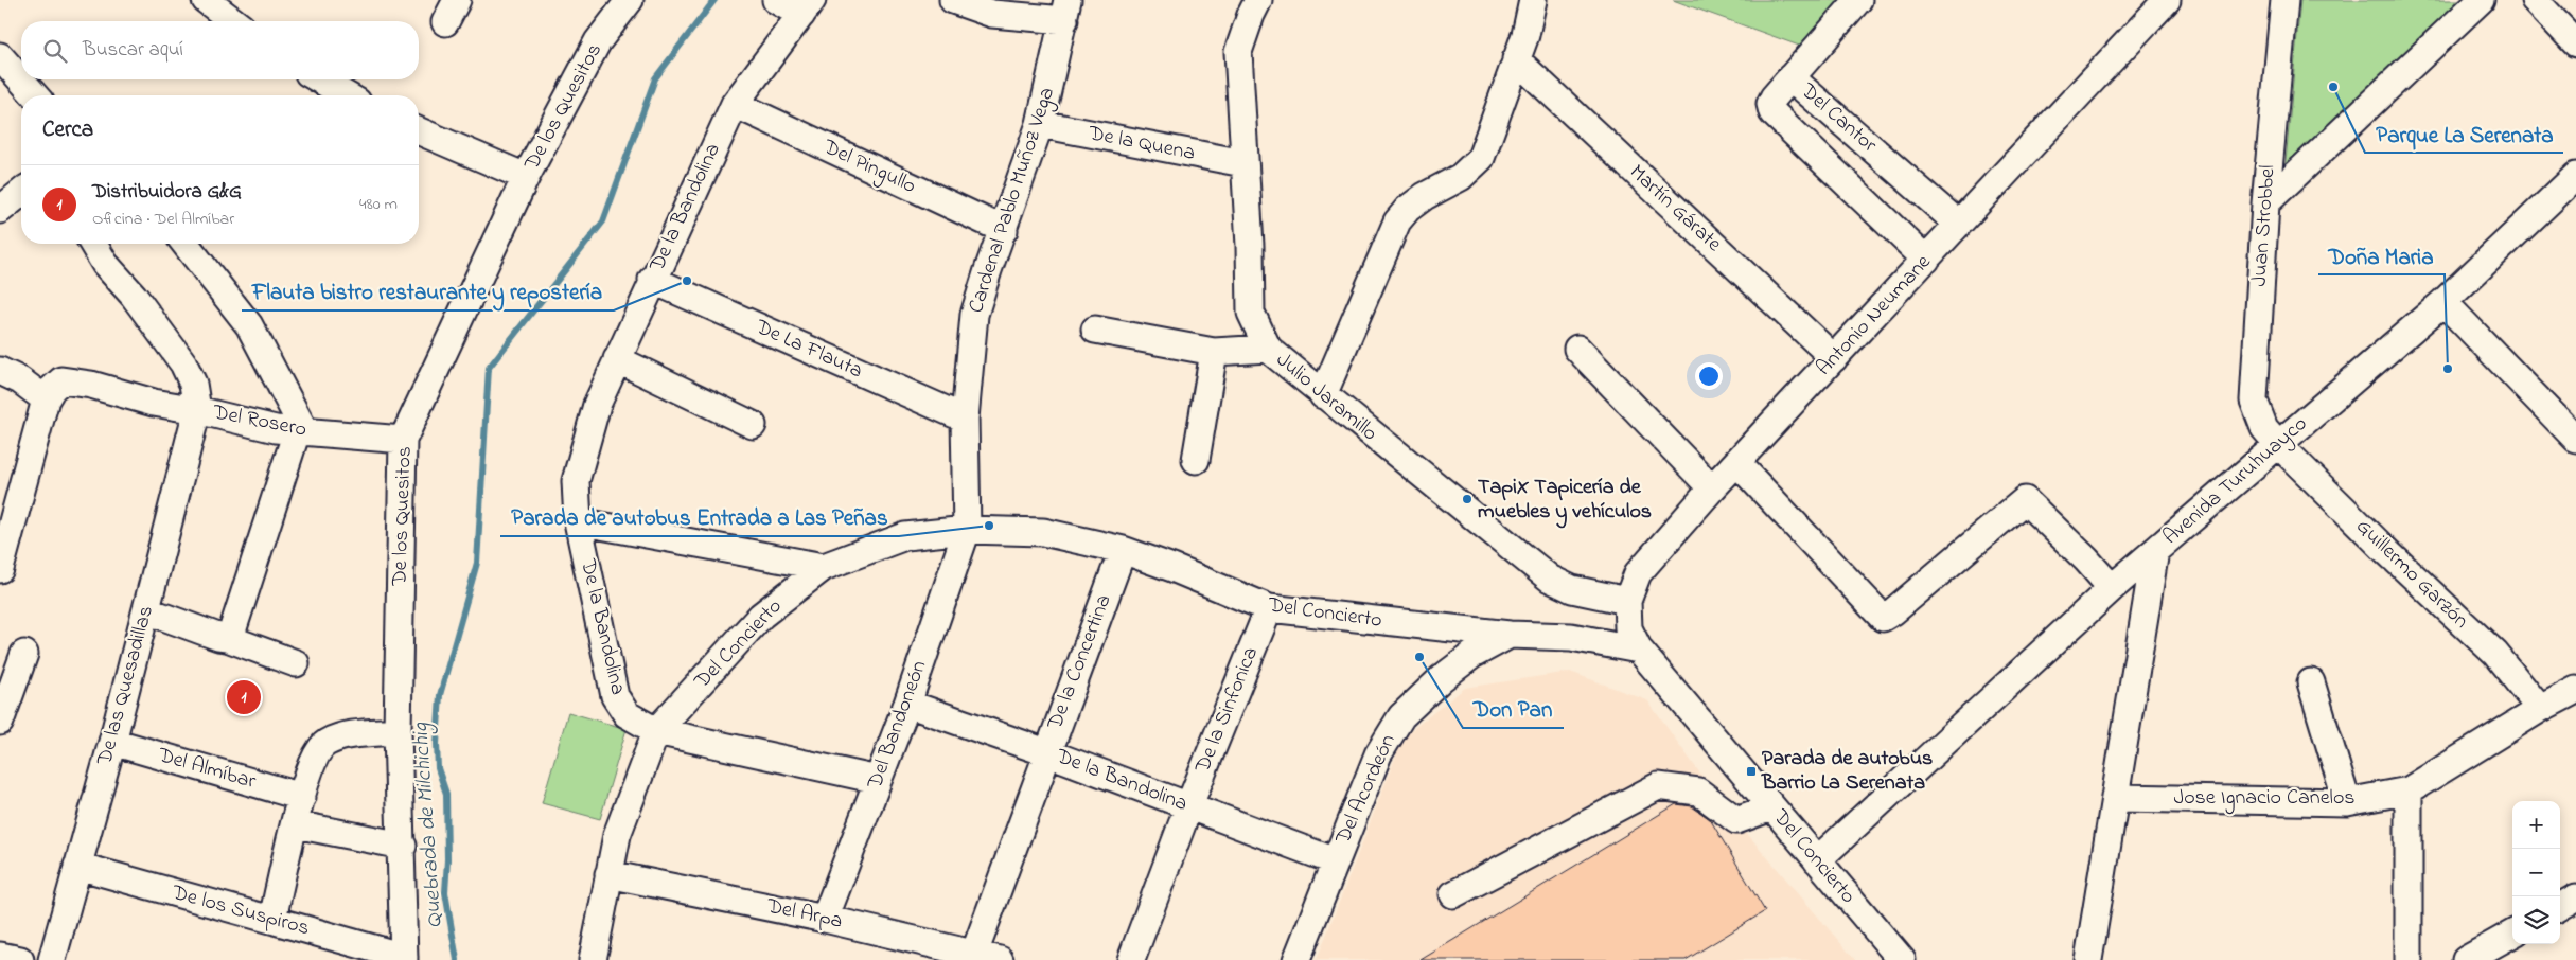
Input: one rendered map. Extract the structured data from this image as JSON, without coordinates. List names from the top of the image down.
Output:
{
  "streets": {
    "street": [
      "De los Quesitos",
      "Del Cantor",
      "De la Quena",
      "Del Pingullo",
      "Cardenal Pablo Muñoz Vega",
      "De la Bandolina",
      "Martín Gárate",
      "Juan Strobbel",
      "Antonio Neumane",
      "De La Flauta",
      "Julio Jaramillo",
      "Del Rosero",
      "Avenida Turuhuayco",
      "Guillermo Garzón",
      "Del Concierto",
      "De la Concertina",
      "De las Quesadillas",
      "De la Sinfonica",
      "Del Bandoneón",
      "Del Almíbar",
      "Del Acordeón",
      "Jose Ignacio Canelos",
      "De los Suspiros",
      "Del Arpa"
    ]
  },
  "crossings": [
    ["De los Quesitos", "Del Rosero"],
    ["De los Quesitos", "De los Suspiros"],
    ["Del Cantor", "Antonio Neumane"],
    ["De la Quena", "Cardenal Pablo Muñoz Vega"],
    ["De la Quena", "Julio Jaramillo"],
    ["Del Pingullo", "Cardenal Pablo Muñoz Vega"],
    ["Del Pingullo", "De la Bandolina"],
    ["Cardenal Pablo Muñoz Vega", "De La Flauta"],
    ["Cardenal Pablo Muñoz Vega", "Del Concierto"],
    ["Cardenal Pablo Muñoz Vega", "Del Bandoneón"],
    ["De la Bandolina", "De La Flauta"],
    ["De la Bandolina", "Del Concierto"],
    ["De la Bandolina", "De la Concertina"],
    ["De la Bandolina", "De la Sinfonica"],
    ["De la Bandolina", "Del Bandoneón"],
    ["De la Bandolina", "Del Acordeón"],
    ["Martín Gárate", "Antonio Neumane"],
    ["Juan Strobbel", "Avenida Turuhuayco"],
    ["Juan Strobbel", "Guillermo Garzón"],
    ["Antonio Neumane", "Julio Jaramillo"],
    ["Antonio Neumane", "Del Concierto"],
    ["Del Rosero", "De las Quesadillas"],
    ["Avenida Turuhuayco", "Guillermo Garzón"],
    ["Avenida Turuhuayco", "Jose Ignacio Canelos"],
    ["Guillermo Garzón", "Jose Ignacio Canelos"],
    ["Del Concierto", "De la Concertina"],
    ["Del Concierto", "De la Sinfonica"],
    ["Del Concierto", "Del Bandoneón"],
    ["Del Concierto", "Del Acordeón"],
    ["De la Concertina", "Del Arpa"],
    ["De las Quesadillas", "Del Almíbar"],
    ["De las Quesadillas", "De los Suspiros"],
    ["Del Bandoneón", "Del Arpa"]
  ],
  "water": ["Quebrada de Milchichig"],
  "places": {
    "other": [
      "Parque La Serenata",
      "Flauta bistro restaurante y repostería",
      "Doña Maria",
      "TapiX Tapicería de muebles y vehículos",
      "Parada de autobus Entrada a Las Peñas",
      "Don Pan"
    ],
    "transit": ["Parada de autobus Barrio La Serenata"]
  },
  "page": {
    "search": "Buscar aquí",
    "heading": "Cerca",
    "list": [
      {
        "mark": "1",
        "name": "Distribuidora G&G",
        "note": "Oficina · Del Almíbar",
        "value": "480 m"
      }
    ],
    "pins": "1",
    "map_buttons": ["+", "−"]
  }
}
